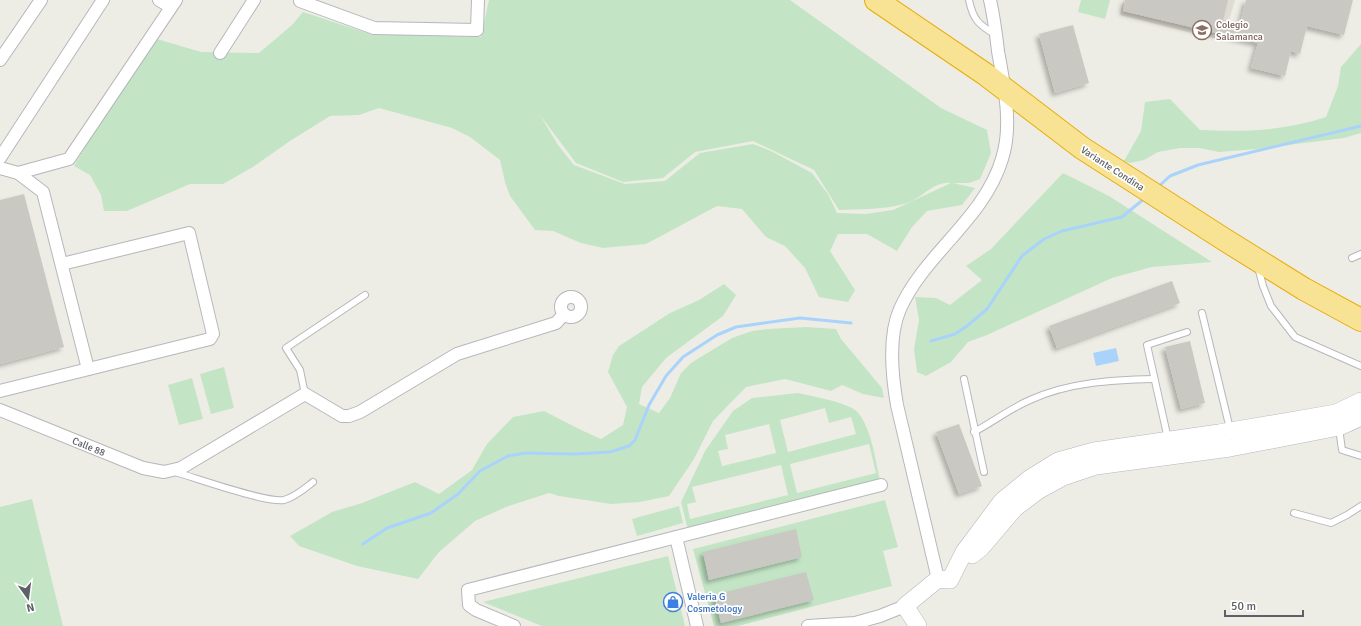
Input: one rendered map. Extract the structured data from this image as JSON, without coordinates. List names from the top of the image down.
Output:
{
  "streets": {
    "highway": ["Variante Condina"],
    "street": ["Calle 88"]
  },
  "places": {
    "school or university": ["Colegio Salamanca"],
    "shop": ["Valeria G Cosmetology"]
  },
  "scale_bar": "50 m",
  "north": "bottom"
}
